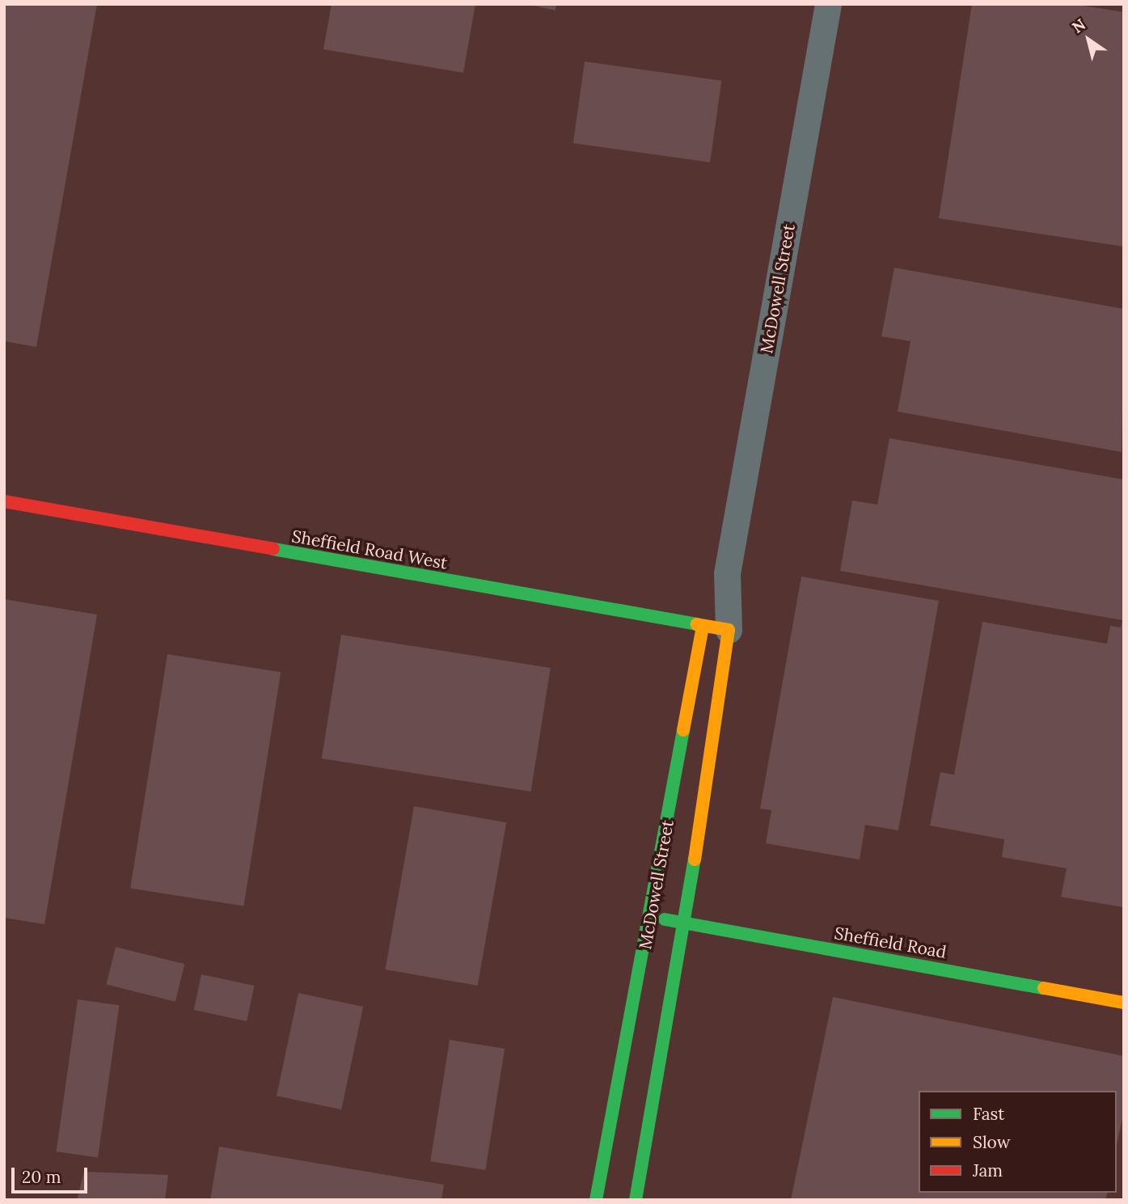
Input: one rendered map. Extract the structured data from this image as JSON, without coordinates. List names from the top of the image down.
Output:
{
  "streets": {
    "street": ["McDowell Street", "Sheffield Road West", "Sheffield Road"]
  },
  "crossings": [
    ["McDowell Street", "Sheffield Road West"],
    ["McDowell Street", "Sheffield Road"]
  ],
  "legend": ["Fast", "Slow", "Jam"],
  "scale_bar": "20 m",
  "north": "top left"
}
